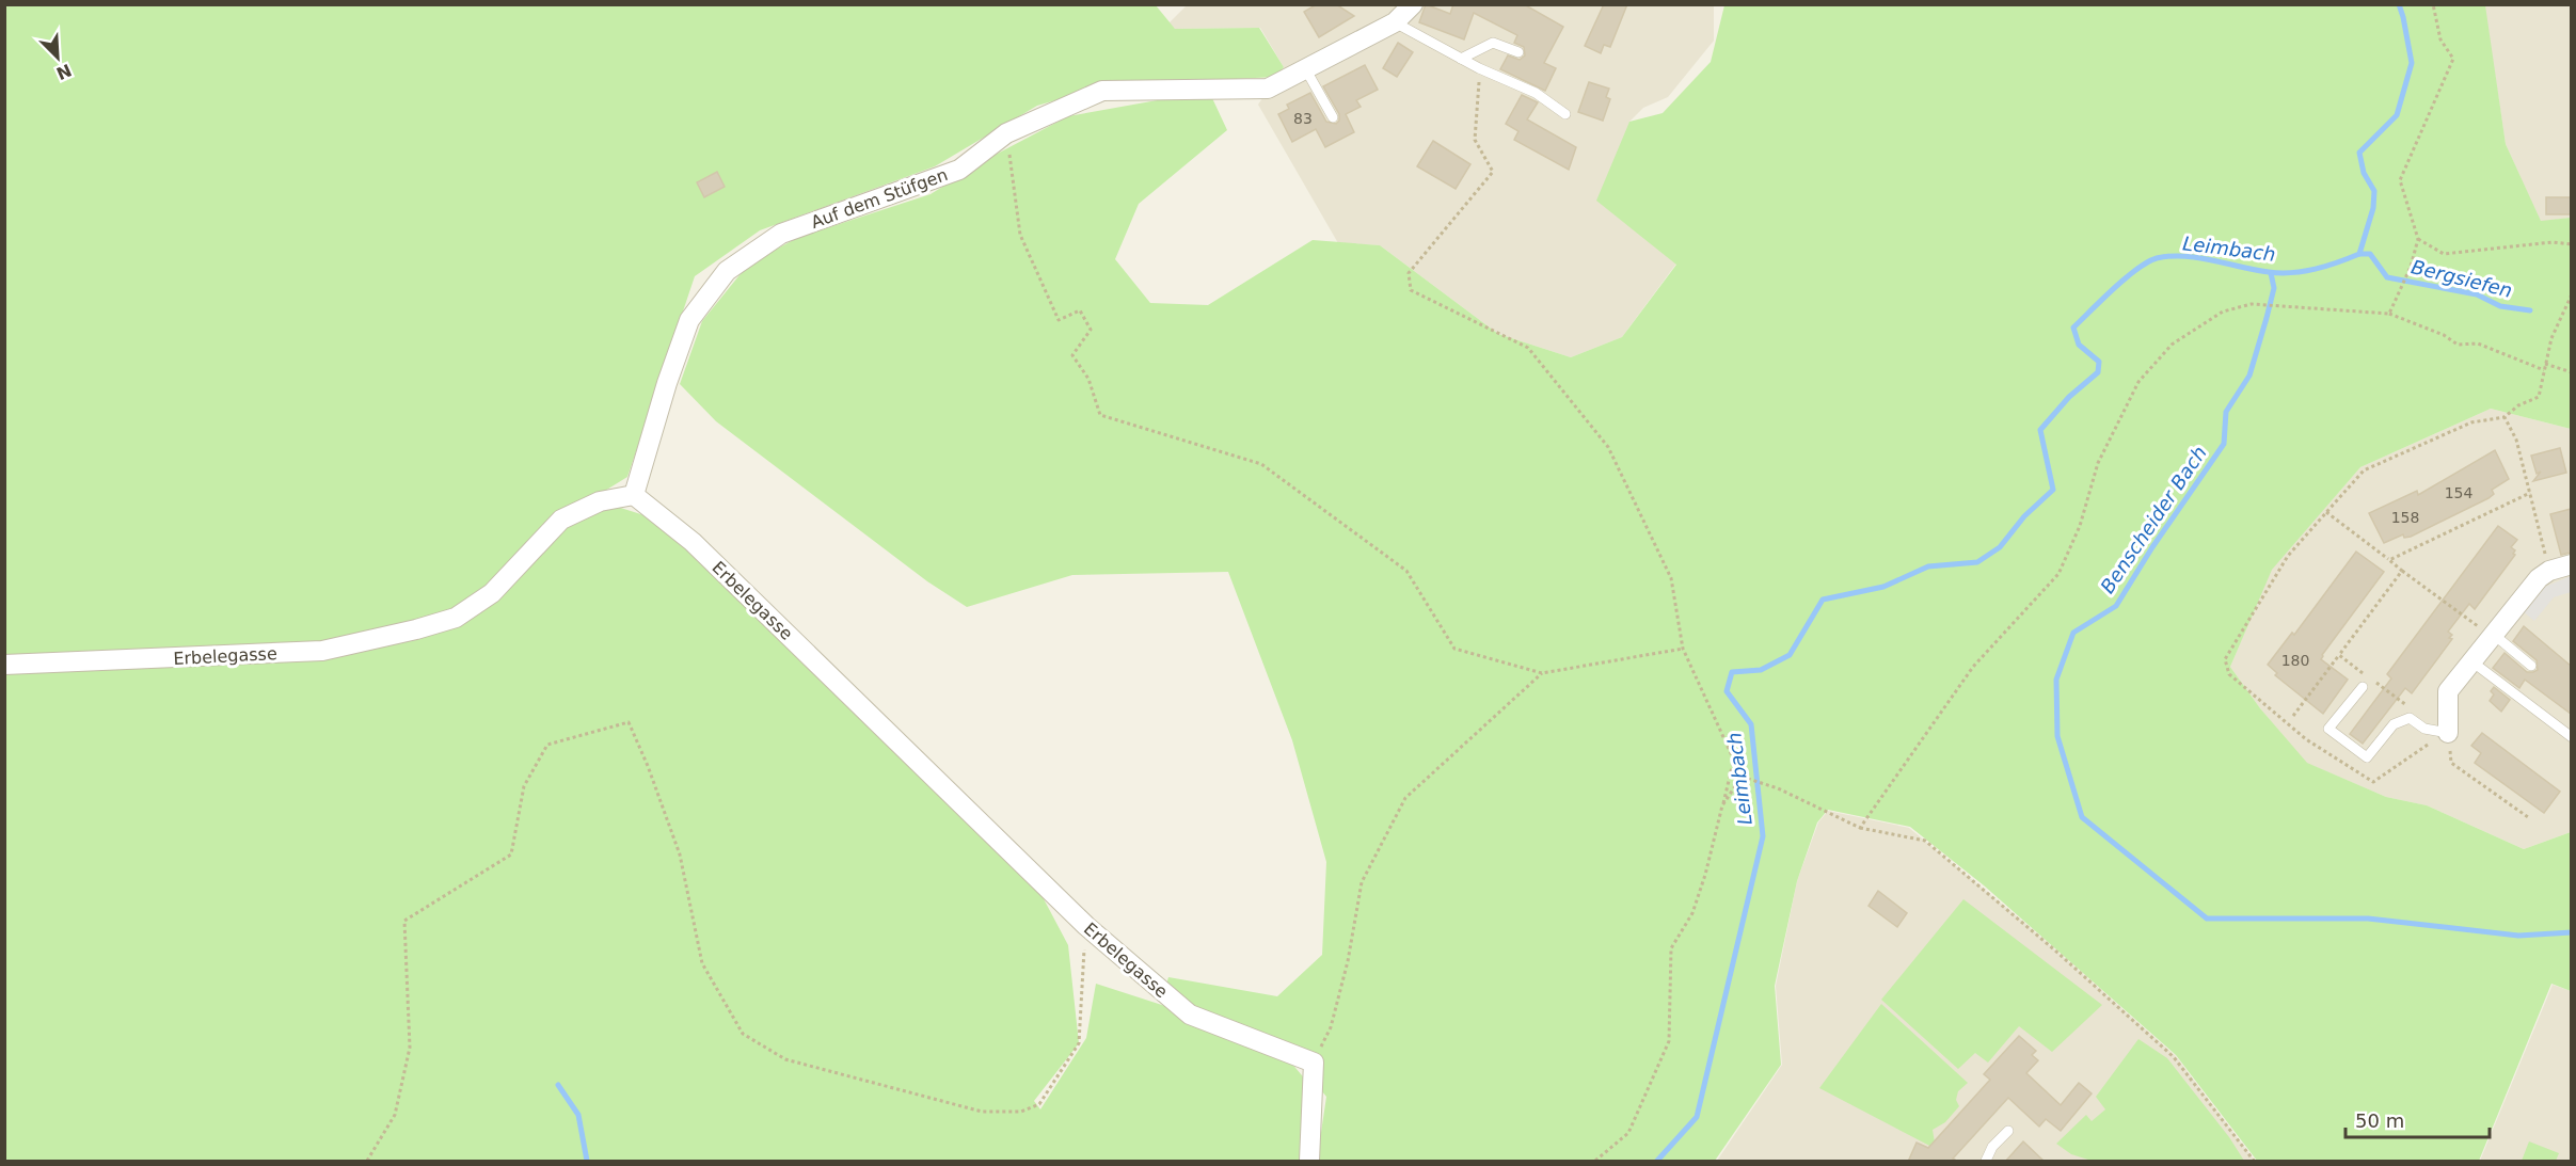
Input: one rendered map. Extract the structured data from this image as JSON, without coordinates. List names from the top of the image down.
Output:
{
  "streets": {
    "street": ["Auf dem Stüfgen", "Erbelegasse"]
  },
  "crossings": [
    ["Auf dem Stüfgen", "Erbelegasse"]
  ],
  "water": ["Leimbach", "Bergsiefen", "Benscheider Bach"],
  "house_numbers": [
    "83",
    "154",
    "158",
    "180"
  ],
  "scale_bar": "50 m",
  "north": "bottom right"
}
